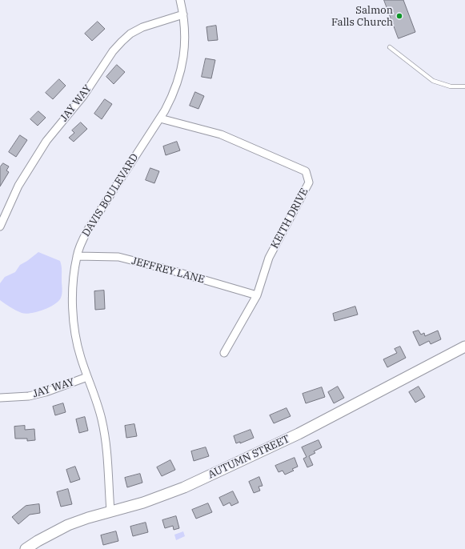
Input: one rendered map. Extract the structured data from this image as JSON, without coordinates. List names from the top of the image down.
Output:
{
  "streets": {
    "street": [
      "JAY WAY",
      "DAVIS BOULEVARD",
      "KEITH DRIVE",
      "JEFFREY LANE",
      "AUTUMN STREET"
    ]
  },
  "crossings": [
    ["JAY WAY", "DAVIS BOULEVARD"],
    ["DAVIS BOULEVARD", "KEITH DRIVE"],
    ["DAVIS BOULEVARD", "JEFFREY LANE"],
    ["DAVIS BOULEVARD", "AUTUMN STREET"],
    ["KEITH DRIVE", "JEFFREY LANE"]
  ],
  "places": ["Salmon Falls Church"]
}
